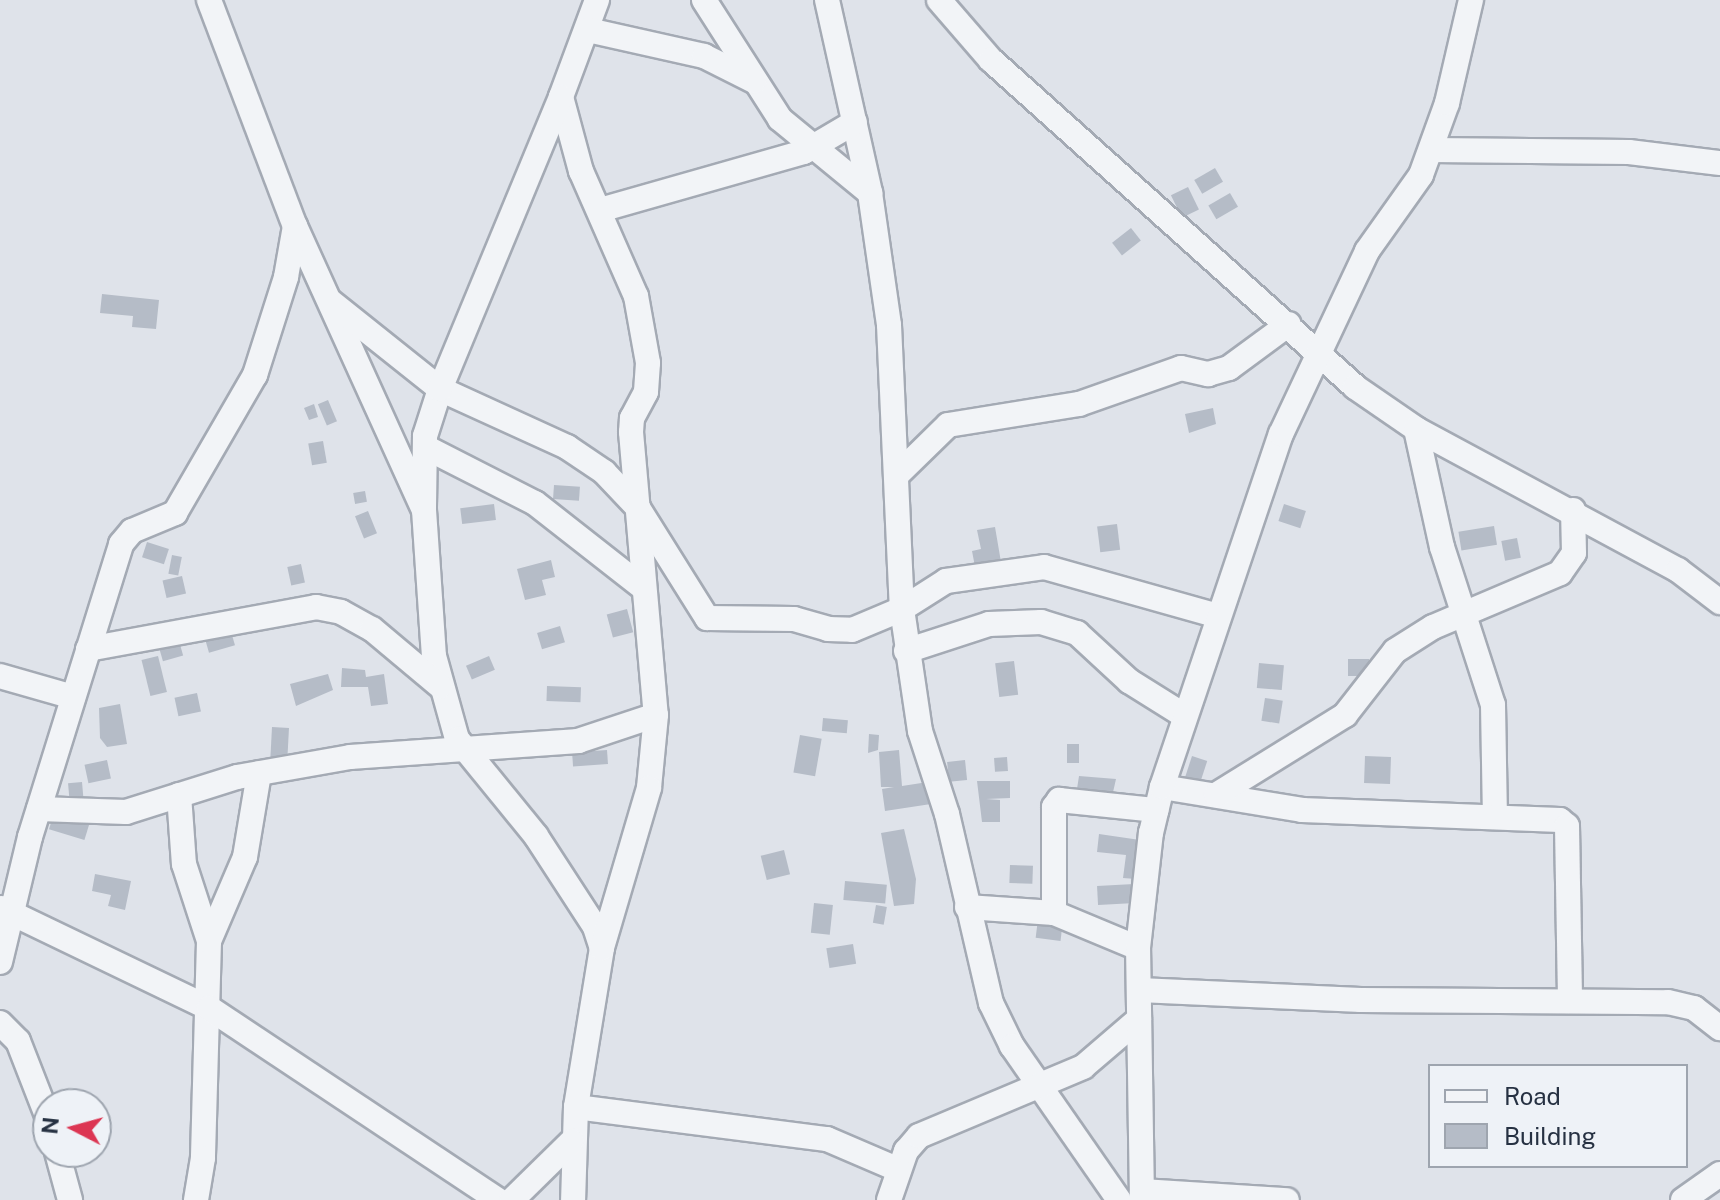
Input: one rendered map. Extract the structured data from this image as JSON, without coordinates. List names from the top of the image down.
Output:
{
  "legend": ["Road", "Building"],
  "north": "left"
}
